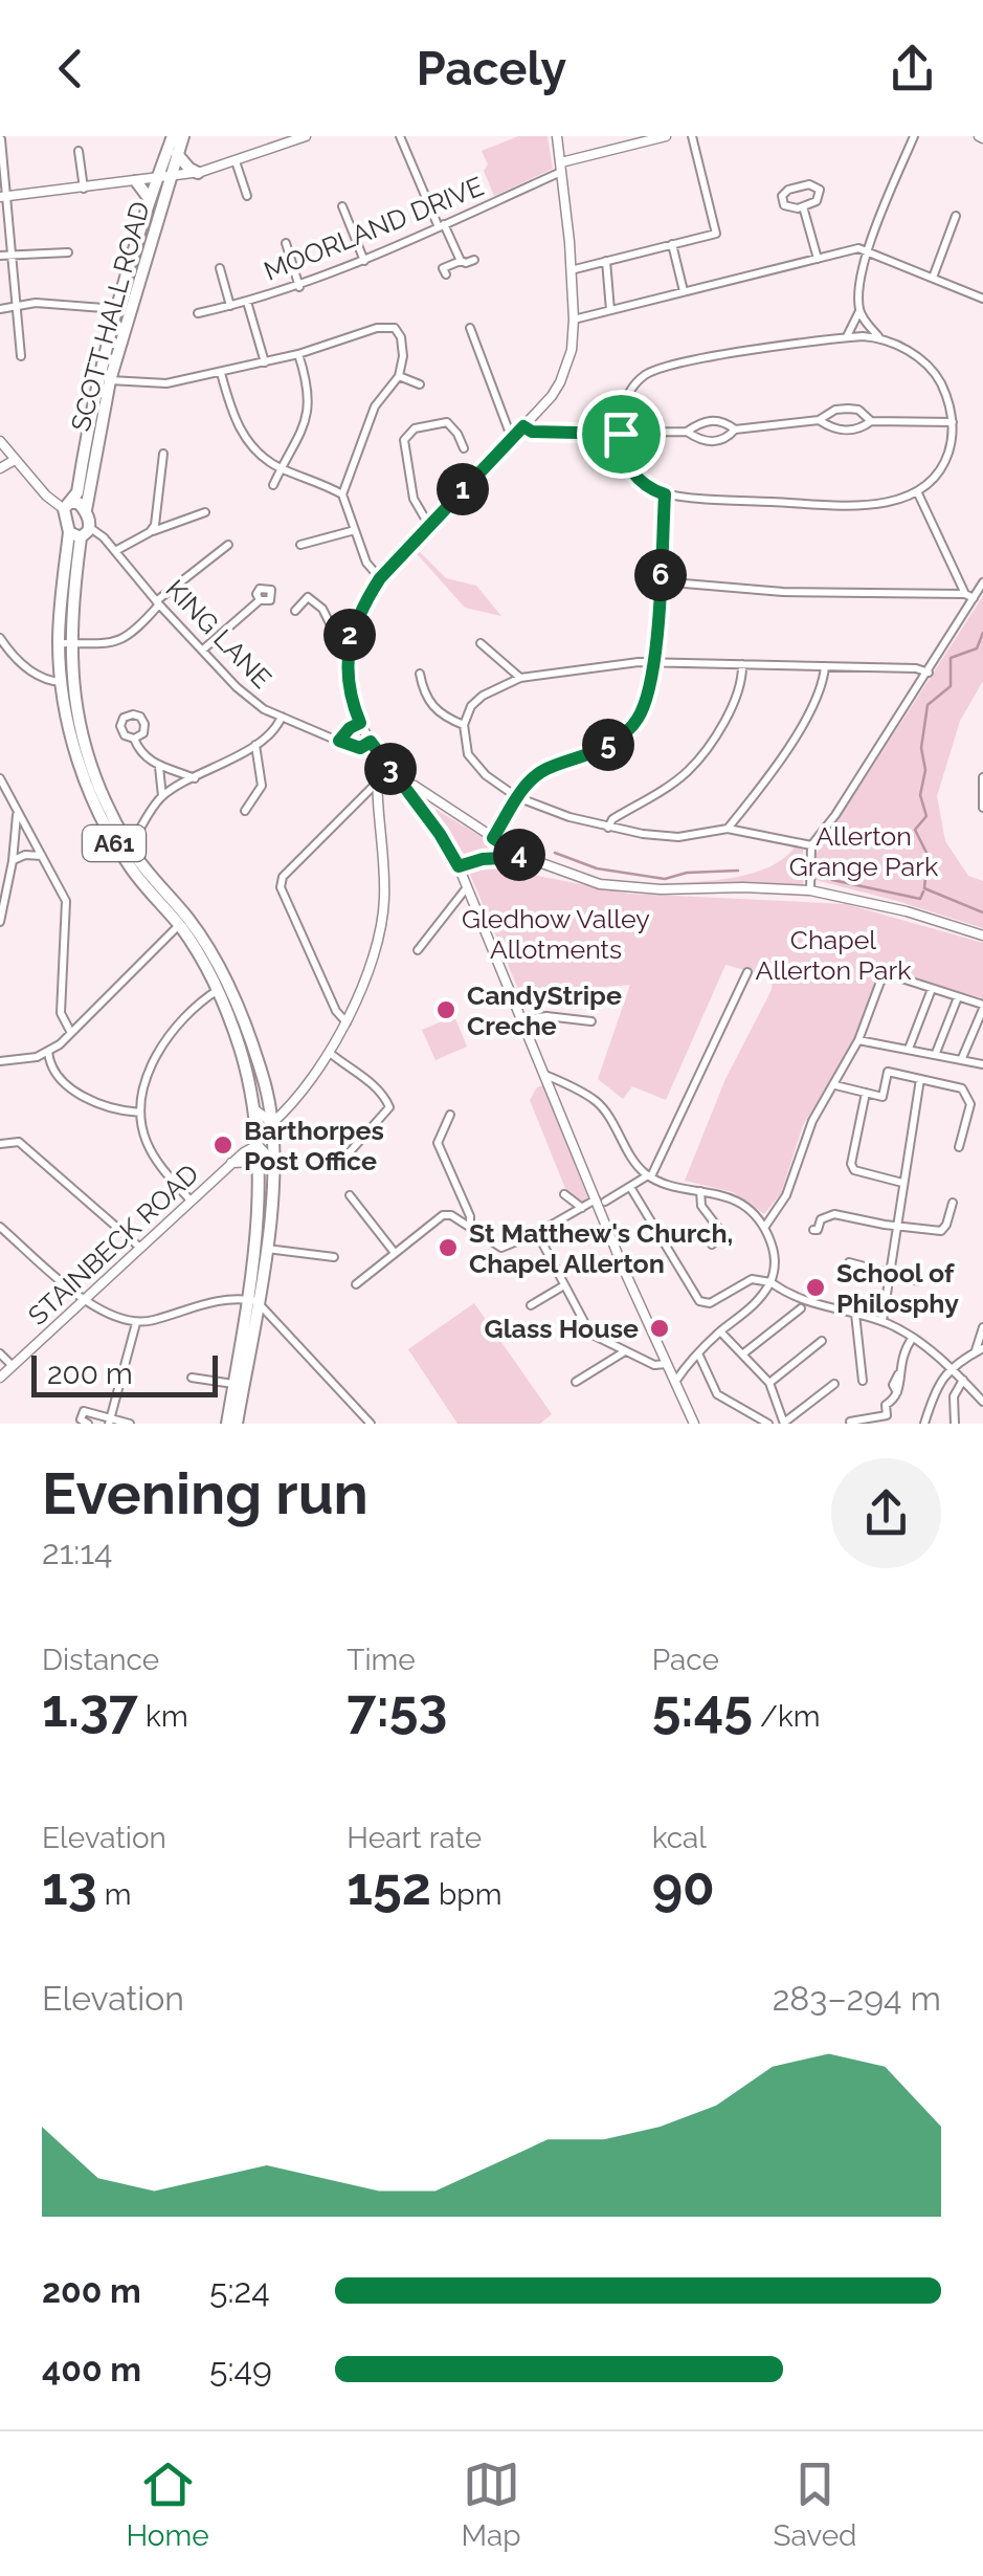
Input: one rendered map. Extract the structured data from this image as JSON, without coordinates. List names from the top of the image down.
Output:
{
  "streets": {
    "highway": ["SCOTT HALL ROAD", "A61"],
    "street": ["MOORLAND DRIVE", "KING LANE", "STAINBECK ROAD"]
  },
  "crossings": [
    ["SCOTT HALL ROAD", "A61"],
    ["A61", "STAINBECK ROAD"]
  ],
  "parks": ["Allerton Grange Park", "Gledhow Valley Allotments", "Chapel Allerton Park"],
  "places": [
    "CandyStripe Creche",
    "Barthorpes Post Office",
    "St Matthew's Church, Chapel Allerton",
    "School of Philosphy",
    "Glass House"
  ],
  "scale_bar": "200 m",
  "page": {
    "header": "Pacely",
    "pins": [
      "1",
      "6",
      "2",
      "5",
      "3",
      "4"
    ],
    "scale": "200 m",
    "heading": ["Evening run", "21:14"],
    "stats": [
      ["Distance", "1.37 km"],
      ["Time", "7:53"],
      ["Pace", "5:45 /km"],
      ["Elevation", "13 m"],
      ["Heart rate", "152 bpm"],
      ["kcal", "90"]
    ],
    "chart": ["Elevation", "283–294 m"],
    "list": [
      {
        "name": "200 m",
        "note": "5:24"
      },
      {
        "name": "400 m",
        "note": "5:49"
      }
    ],
    "tabs": ["Home", "Map", "Saved"]
  }
}
